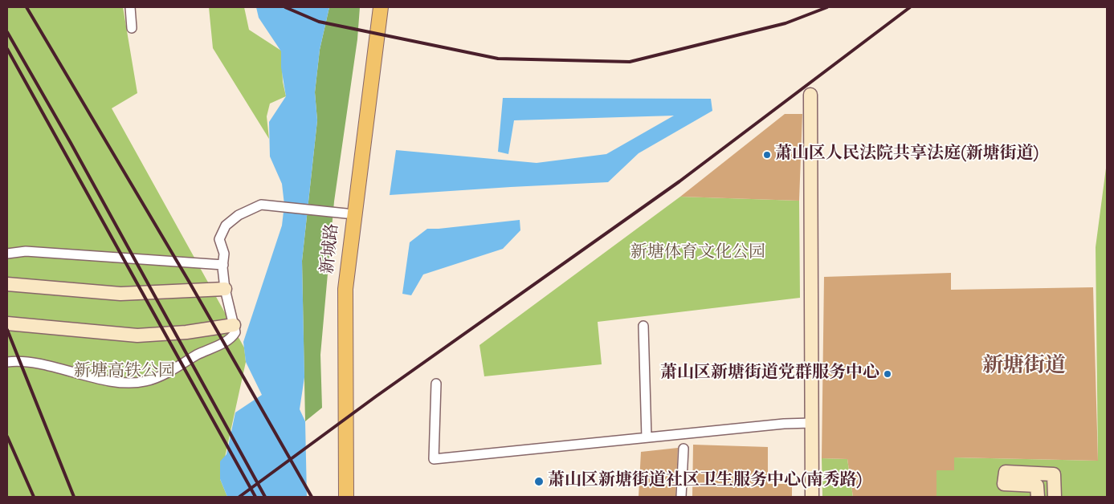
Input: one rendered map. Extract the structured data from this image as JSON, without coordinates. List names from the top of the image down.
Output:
{
  "streets": {
    "main road": ["新城路"]
  },
  "districts": ["新塘街道"],
  "parks": ["新塘体育文化公园", "新塘高铁公园"],
  "places": ["萧山区人民法院共享法庭(新塘街道)", "萧山区新塘街道党群服务中心", "萧山区新塘街道社区卫生服务中心(南秀路)"]
}
